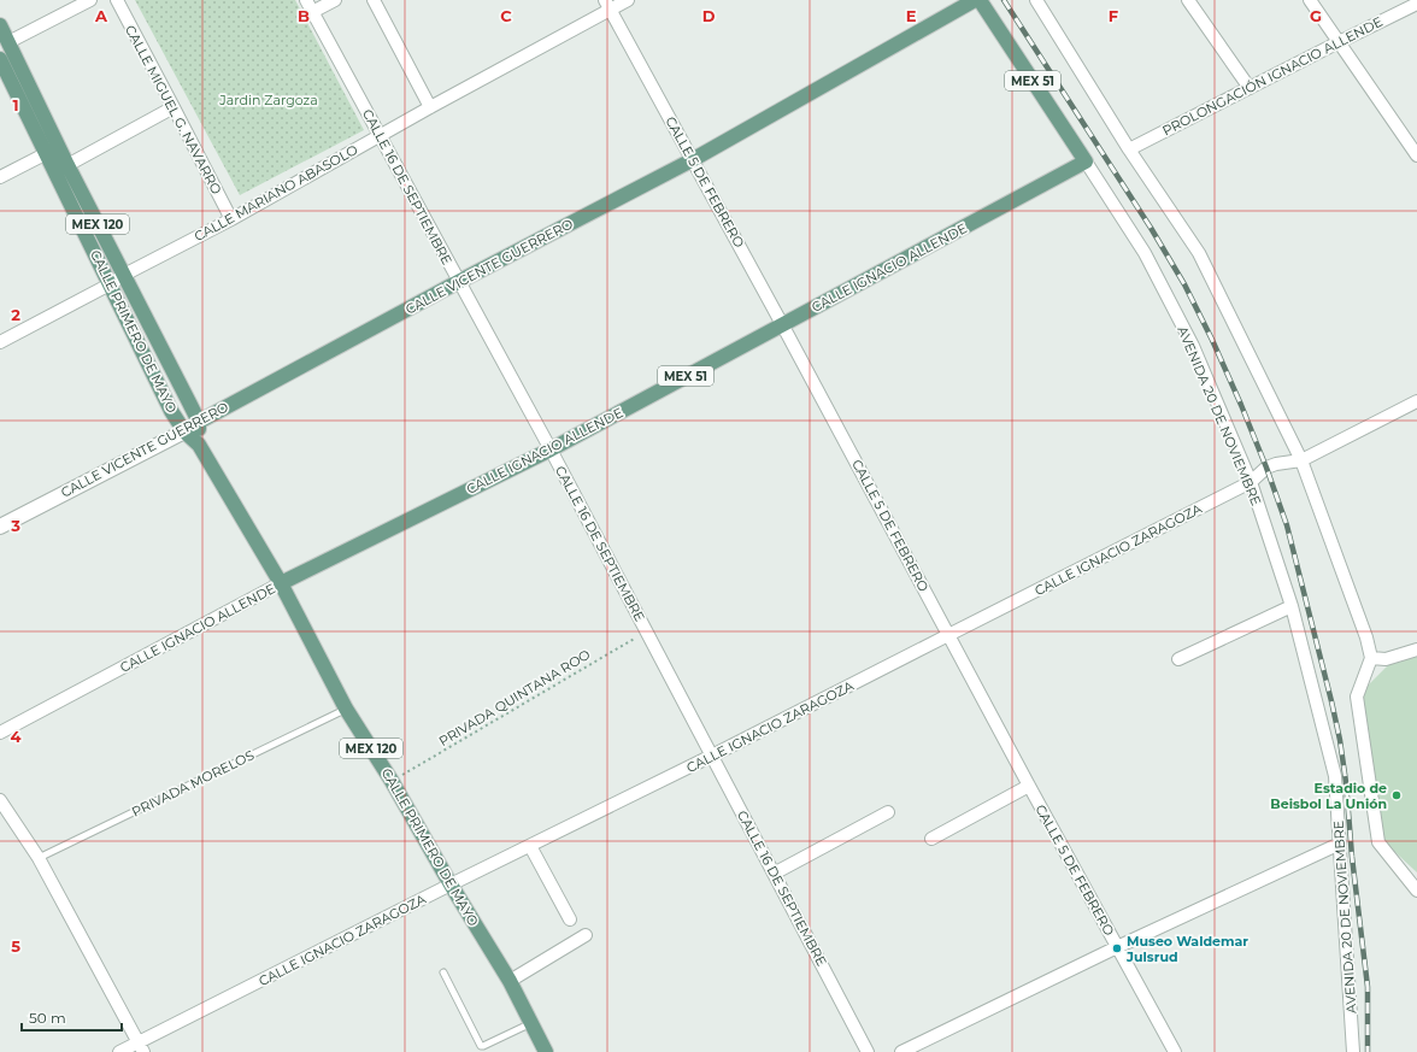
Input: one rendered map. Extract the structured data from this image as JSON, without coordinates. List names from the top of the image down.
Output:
{
  "streets": {
    "main road": [
      "MEX 51",
      "MEX 120",
      "CALLE VICENTE GUERRERO",
      "CALLE IGNACIO ALLENDE",
      "CALLE PRIMERO DE MAYO",
      "AVENIDA 20 DE NOVIEMBRE"
    ],
    "street": [
      "PROLONGACIÓN IGNACIO ALLENDE",
      "CALLE MIGUEL G. NAVARRO",
      "CALLE 5 DE FEBRERO",
      "CALLE 16 DE SEPTIEMBRE",
      "CALLE MARIANO ABASOLO",
      "CALLE IGNACIO ZARAGOZA"
    ],
    "lane": ["PRIVADA MORELOS"],
    "path": ["PRIVADA QUINTANA ROO"]
  },
  "crossings": [
    ["CALLE MIGUEL G. NAVARRO", "CALLE MARIANO ABASOLO"],
    ["CALLE 5 DE FEBRERO", "CALLE MARIANO ABASOLO"],
    ["CALLE 5 DE FEBRERO", "CALLE VICENTE GUERRERO"],
    ["CALLE 5 DE FEBRERO", "CALLE IGNACIO ALLENDE"],
    ["CALLE 5 DE FEBRERO", "CALLE IGNACIO ZARAGOZA"],
    ["CALLE 16 DE SEPTIEMBRE", "CALLE MARIANO ABASOLO"],
    ["CALLE 16 DE SEPTIEMBRE", "CALLE VICENTE GUERRERO"],
    ["CALLE 16 DE SEPTIEMBRE", "CALLE IGNACIO ALLENDE"],
    ["CALLE 16 DE SEPTIEMBRE", "CALLE IGNACIO ZARAGOZA"],
    ["CALLE 16 DE SEPTIEMBRE", "PRIVADA QUINTANA ROO"],
    ["CALLE MARIANO ABASOLO", "CALLE PRIMERO DE MAYO"],
    ["CALLE VICENTE GUERRERO", "CALLE PRIMERO DE MAYO"],
    ["CALLE IGNACIO ALLENDE", "CALLE PRIMERO DE MAYO"],
    ["CALLE IGNACIO ALLENDE", "AVENIDA 20 DE NOVIEMBRE"],
    ["CALLE PRIMERO DE MAYO", "CALLE IGNACIO ZARAGOZA"],
    ["CALLE PRIMERO DE MAYO", "PRIVADA QUINTANA ROO"],
    ["CALLE PRIMERO DE MAYO", "PRIVADA MORELOS"],
    ["AVENIDA 20 DE NOVIEMBRE", "CALLE IGNACIO ZARAGOZA"]
  ],
  "parks": ["Jardin Zargoza"],
  "places": ["Estadio de Beisbol La Unión", "Museo Waldemar Julsrud"],
  "scale_bar": "50 m",
  "grid": {
    "columns": [
      "A",
      "B",
      "C",
      "D",
      "E",
      "F",
      "G"
    ],
    "rows": [
      "1",
      "2",
      "3",
      "4",
      "5"
    ]
  }
}
